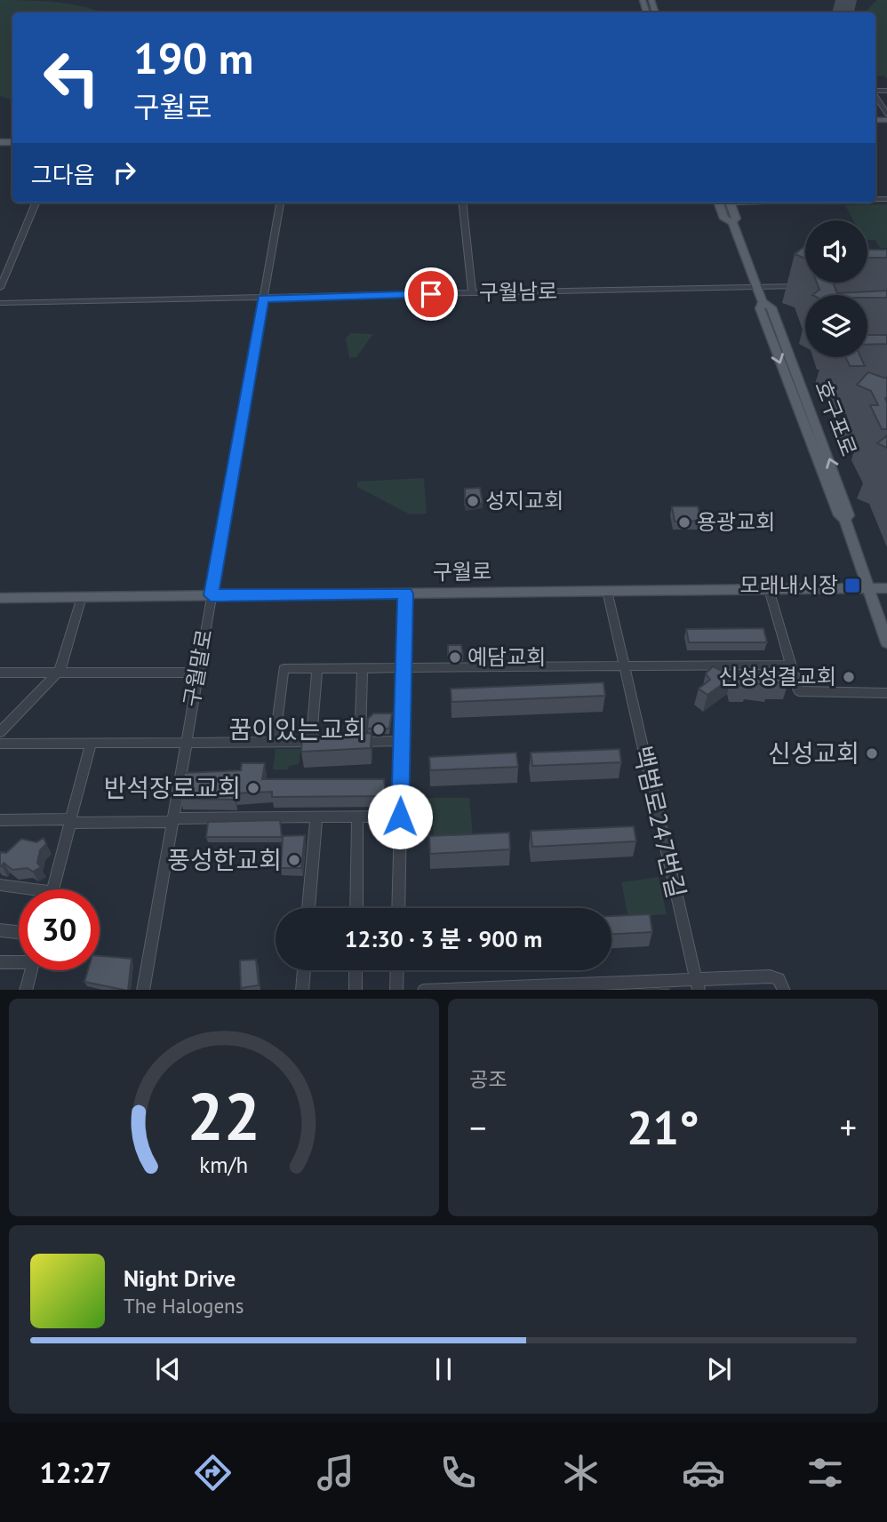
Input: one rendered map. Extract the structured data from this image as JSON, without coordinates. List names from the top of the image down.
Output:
{
  "streets": {
    "main road": ["호구포로", "구월로"],
    "street": ["구월남로", "구월말로", "백범로247번길"]
  },
  "crossings": [
    ["구월남로", "호구포로"],
    ["구월남로", "구월말로"],
    ["호구포로", "구월로"],
    ["구월로", "구월말로"],
    ["구월로", "백범로247번길"]
  ],
  "places": {
    "other": [
      "성지교회",
      "용광교회",
      "예담교회",
      "신성성결교회",
      "꿈이있는교회",
      "신성교회",
      "반석장로교회",
      "풍성한교회"
    ],
    "transit": ["모래내시장"]
  },
  "page": {
    "turn": ["190 m", "구월로"],
    "then": "그다음",
    "limit": "30",
    "trip": "12:30 · 3 분 · 900 m",
    "tile": "공조",
    "heat": ["−", "21°", "+"],
    "song": ["Night Drive", "The Halogens"],
    "tabs": "12:27",
    "gauge": ["22", "km/h"]
  }
}
